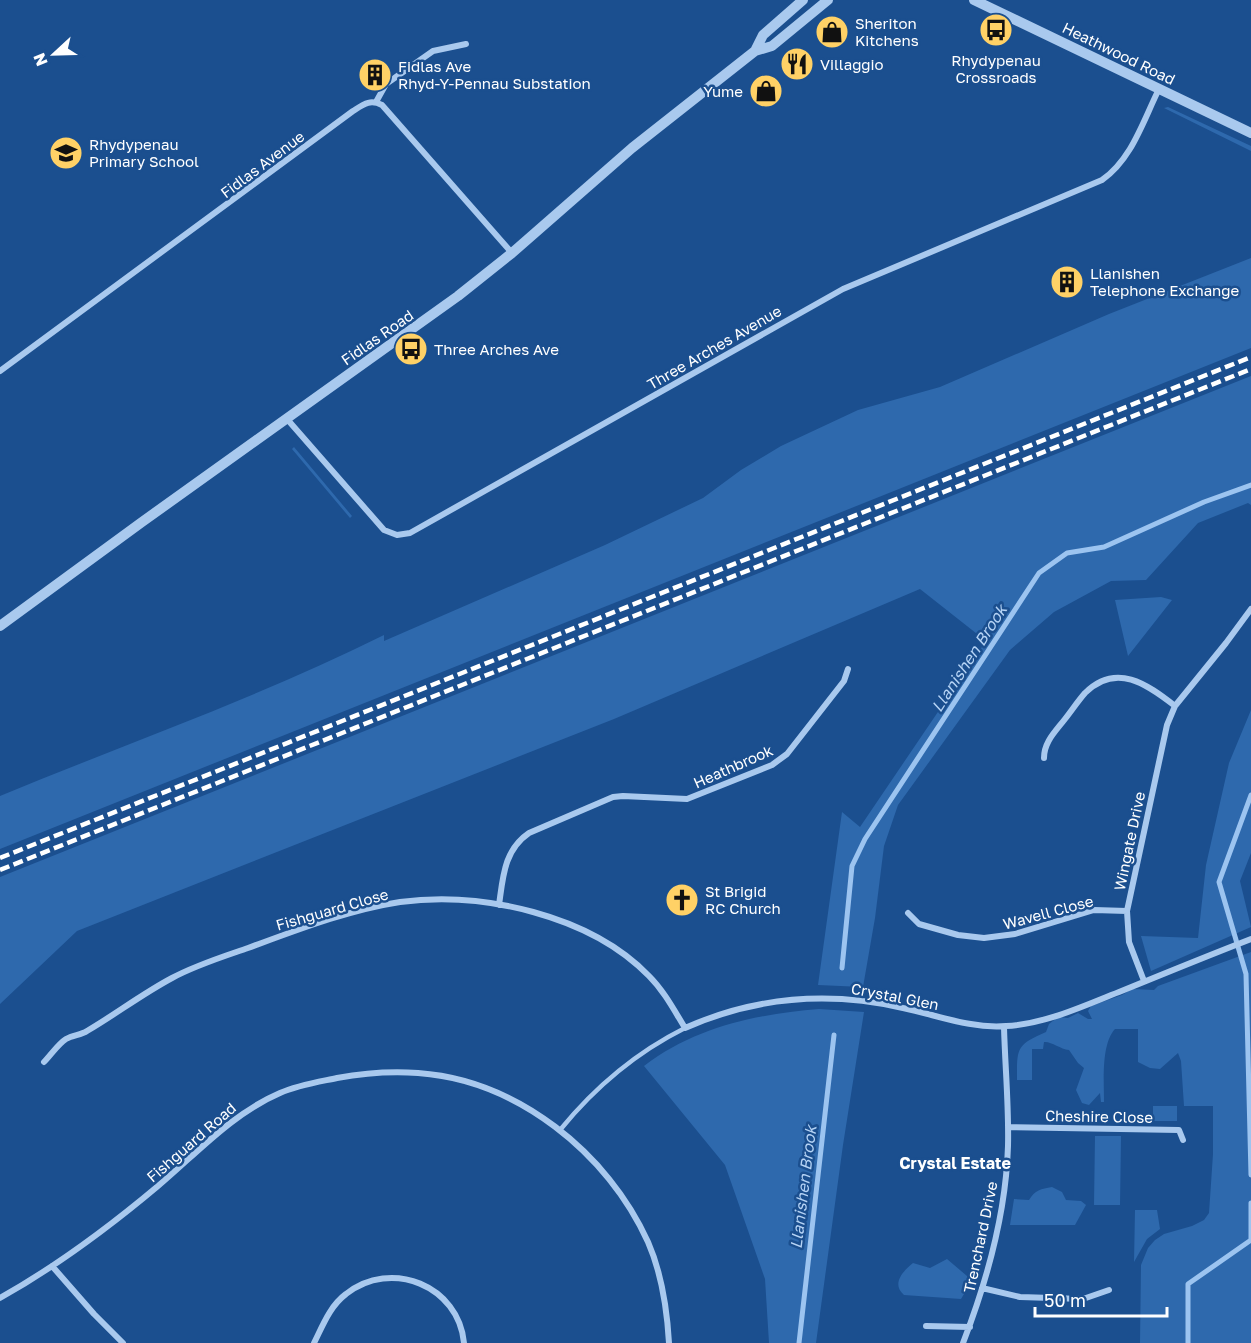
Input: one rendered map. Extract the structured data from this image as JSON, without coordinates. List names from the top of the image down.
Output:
{
  "streets": {
    "street": [
      "Heathwood Road",
      "Fidlas Avenue",
      "Fidlas Road",
      "Three Arches Avenue",
      "Heathbrook",
      "Wingate Drive",
      "Fishguard Close",
      "Wavell Close",
      "Crystal Glen",
      "Cheshire Close",
      "Fishguard Road",
      "Trenchard Drive"
    ]
  },
  "crossings": [
    ["Heathwood Road", "Three Arches Avenue"],
    ["Fidlas Road", "Three Arches Avenue"],
    ["Heathbrook", "Fishguard Close"],
    ["Wingate Drive", "Wavell Close"],
    ["Wingate Drive", "Crystal Glen"],
    ["Fishguard Close", "Crystal Glen"],
    ["Crystal Glen", "Fishguard Road"],
    ["Crystal Glen", "Trenchard Drive"],
    ["Cheshire Close", "Trenchard Drive"]
  ],
  "districts": ["Crystal Estate"],
  "water": ["Llanishen Brook"],
  "places": {
    "bus stop": ["Rhydypenau Crossroads", "Three Arches Ave"],
    "shop": ["Sheriton Kitchens", "Yume"],
    "restaurant": ["Villaggio"],
    "building": ["Fidlas Ave Rhyd-Y-Pennau Substation", "Llanishen Telephone Exchange"],
    "school or university": ["Rhydypenau Primary School"],
    "church": ["St Brigid RC Church"]
  },
  "scale_bar": "50 m",
  "north": "left"
}
